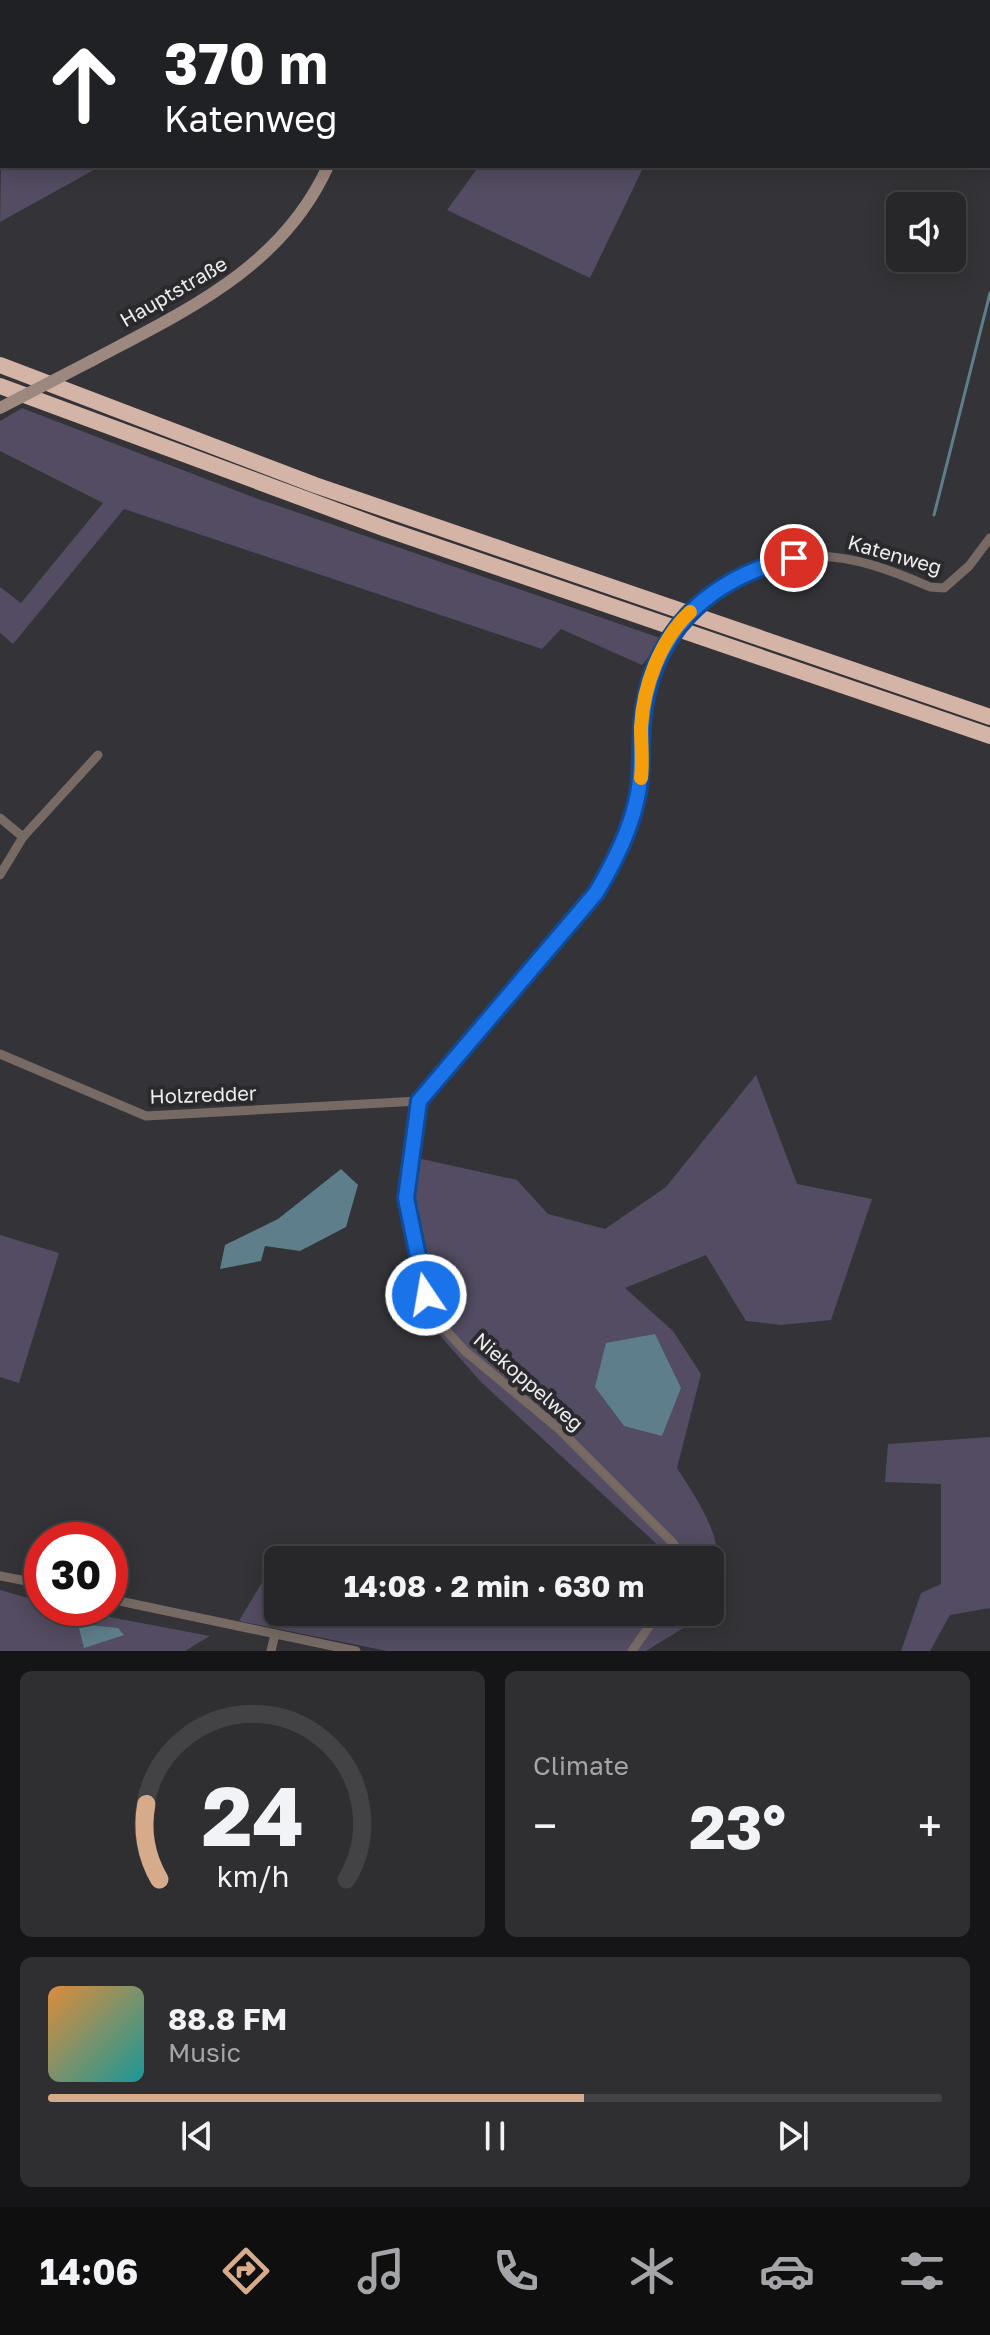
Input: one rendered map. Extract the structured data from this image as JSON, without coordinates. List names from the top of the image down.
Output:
{
  "streets": {
    "street": [
      "Hauptstraße",
      "Katenweg",
      "Holzredder",
      "Niekoppelweg"
    ]
  },
  "crossings": [
    ["Katenweg", "Holzredder"],
    ["Katenweg", "Niekoppelweg"],
    ["Holzredder", "Niekoppelweg"]
  ],
  "page": {
    "turn": ["370 m", "Katenweg"],
    "limit": "30",
    "trip": "14:08 · 2 min · 630 m",
    "tile": "Climate",
    "heat": ["−", "23°", "+"],
    "song": ["88.8 FM", "Music"],
    "tabs": "14:06",
    "gauge": ["24", "km/h"]
  }
}
